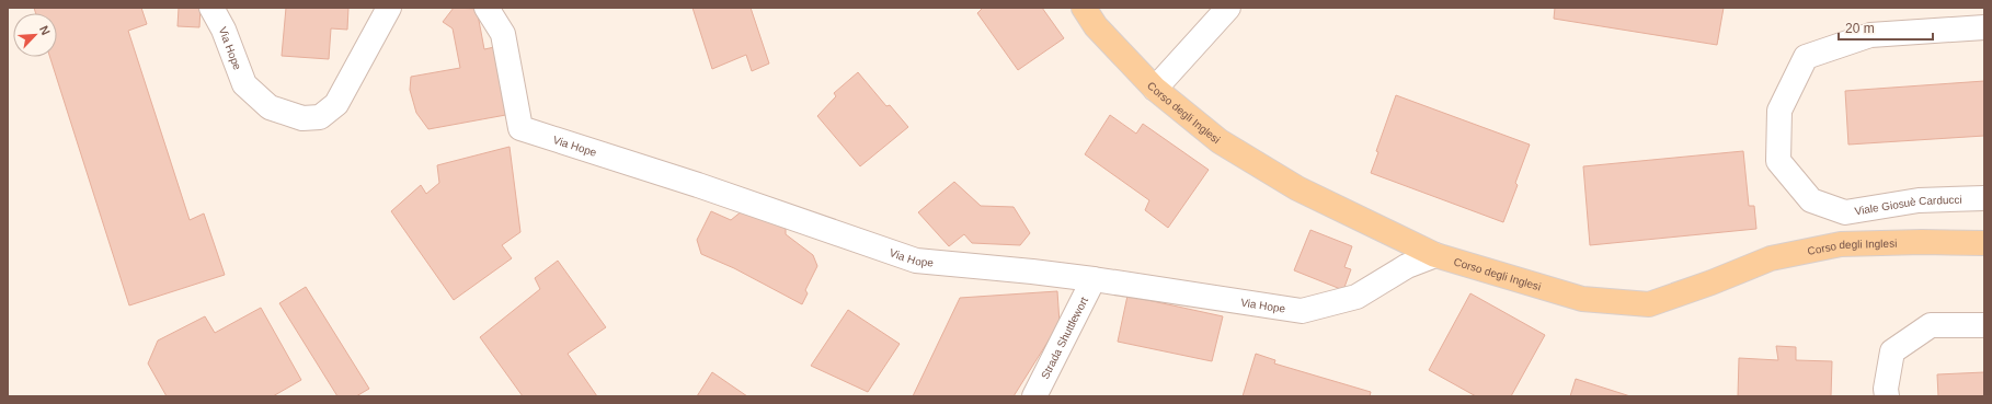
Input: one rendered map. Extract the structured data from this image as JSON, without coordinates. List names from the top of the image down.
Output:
{
  "streets": {
    "main road": ["Corso degli Inglesi"],
    "street": ["Via Hope", "Viale Giosuè Carducci", "Strada Shuttlewort"]
  },
  "crossings": [
    ["Via Hope", "Corso degli Inglesi"],
    ["Via Hope", "Strada Shuttlewort"]
  ],
  "scale_bar": "20 m",
  "north": "top right"
}
